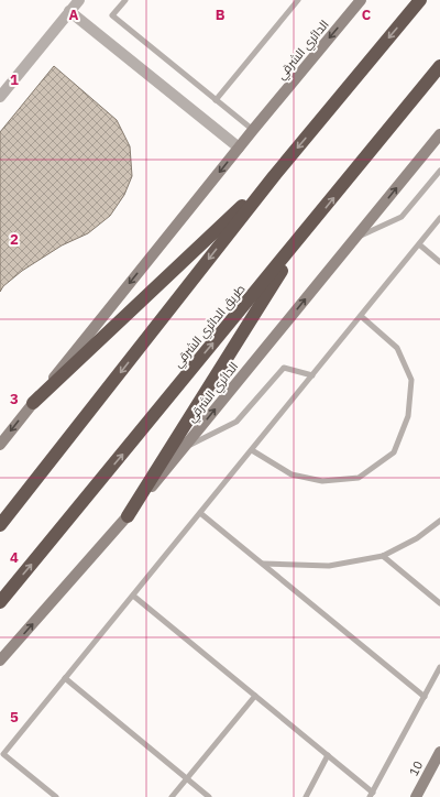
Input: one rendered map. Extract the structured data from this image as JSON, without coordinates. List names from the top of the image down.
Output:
{
  "streets": {
    "highway": ["طريق الدائري الشرقي"],
    "street": ["الدائري الشرقي", "10"]
  },
  "grid": {
    "columns": ["A", "B", "C"],
    "rows": [
      "1",
      "2",
      "3",
      "4",
      "5"
    ]
  }
}
